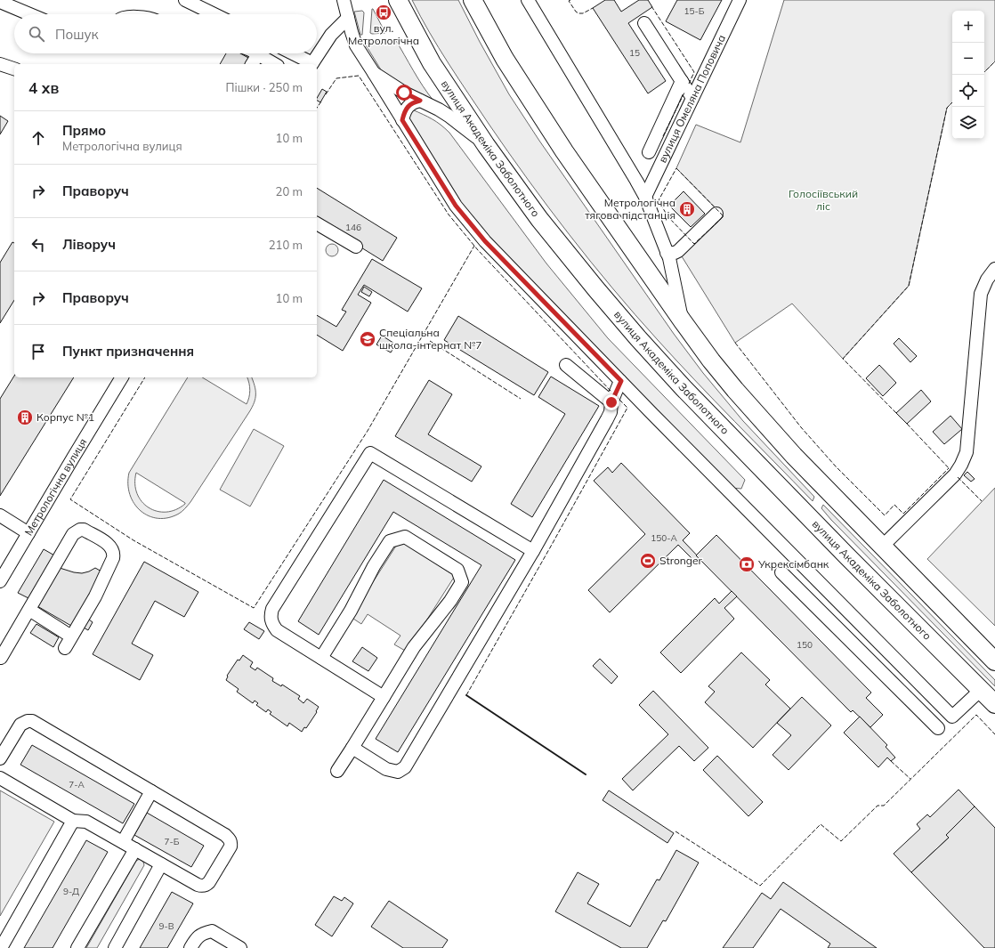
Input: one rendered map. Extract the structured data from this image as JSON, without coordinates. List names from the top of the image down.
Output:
{
  "streets": {
    "highway": ["вулиця Академіка Заболотного"],
    "street": ["вулиця Омеляна Поповича", "Метрологічна вулиця"]
  },
  "parks": ["Голосіївський ліс"],
  "places": {
    "bus stop": ["вул. Метрологічна"],
    "building": ["Метрологічна тягова підстанція", "Корпус №1"],
    "school or university": ["Спеціальна школа-інтернат №7"],
    "sports": ["Stronger"],
    "bank": ["Укрексімбанк"]
  },
  "house_numbers": [
    "15-Б",
    "15",
    "146",
    "150-А",
    "150",
    "7-А",
    "7-Б",
    "9-Д",
    "9-В"
  ],
  "page": {
    "map_buttons": ["+", "−"],
    "search": "Пошук",
    "heading": ["4 хв", "Пішки · 250 m"],
    "list": [
      ["Прямо", "Метрологічна вулиця", "10 m"],
      ["Праворуч", "20 m"],
      ["Ліворуч", "210 m"],
      ["Праворуч", "10 m"],
      "Пункт призначення"
    ]
  }
}
